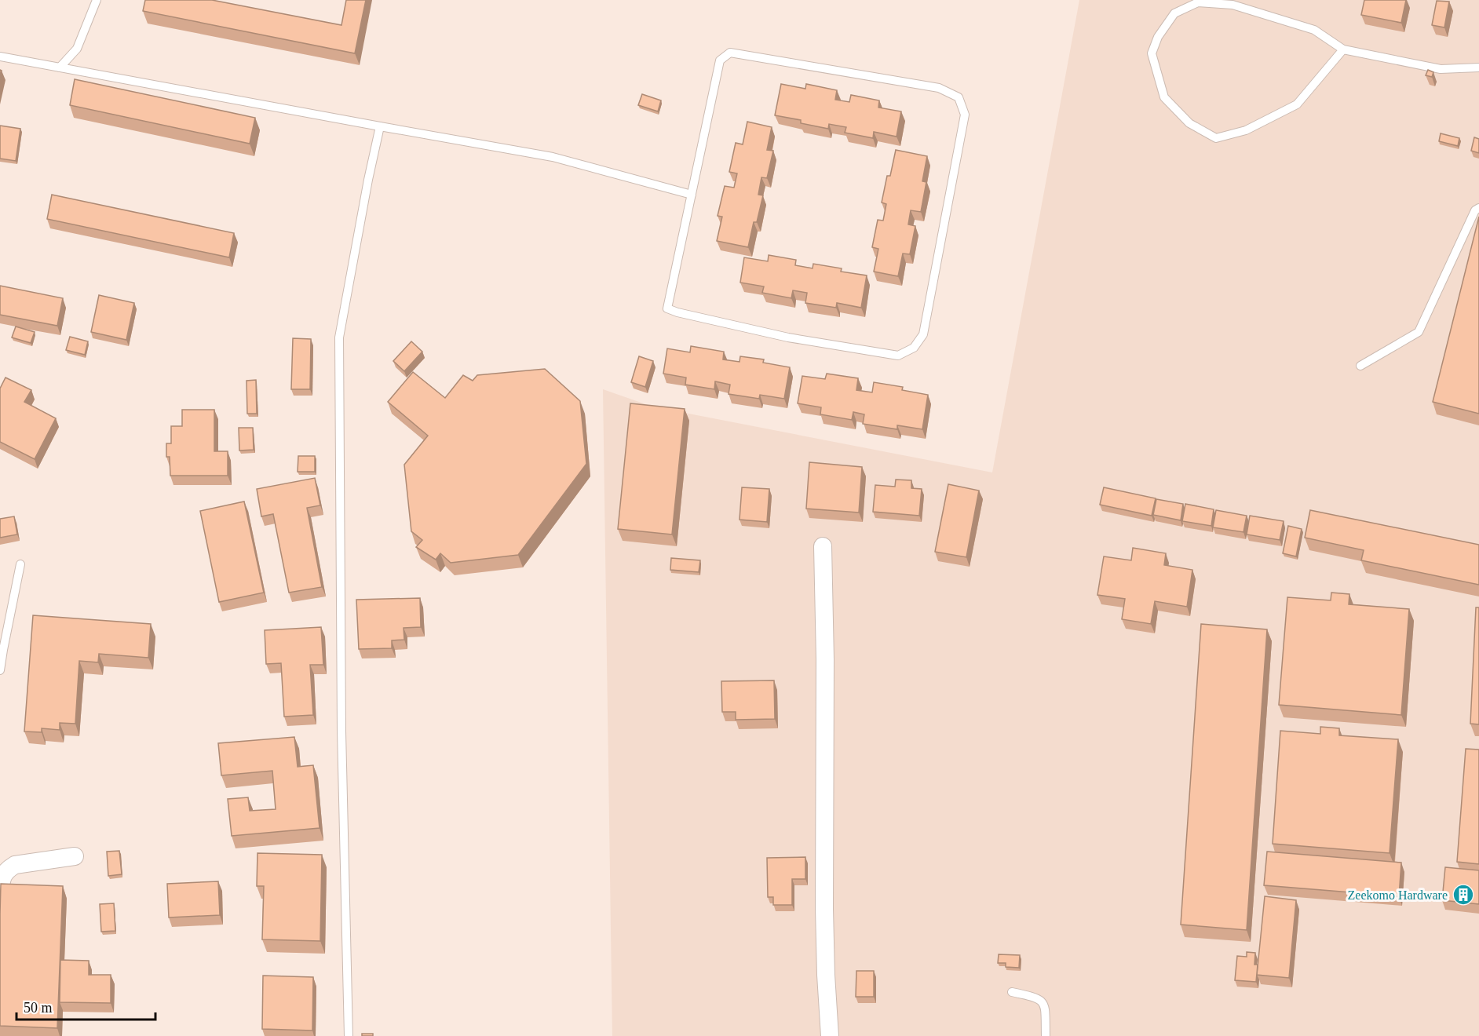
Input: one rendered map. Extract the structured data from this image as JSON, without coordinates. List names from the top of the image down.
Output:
{
  "places": {
    "building": ["Zeekomo Hardware"]
  },
  "scale_bar": "50 m"
}
